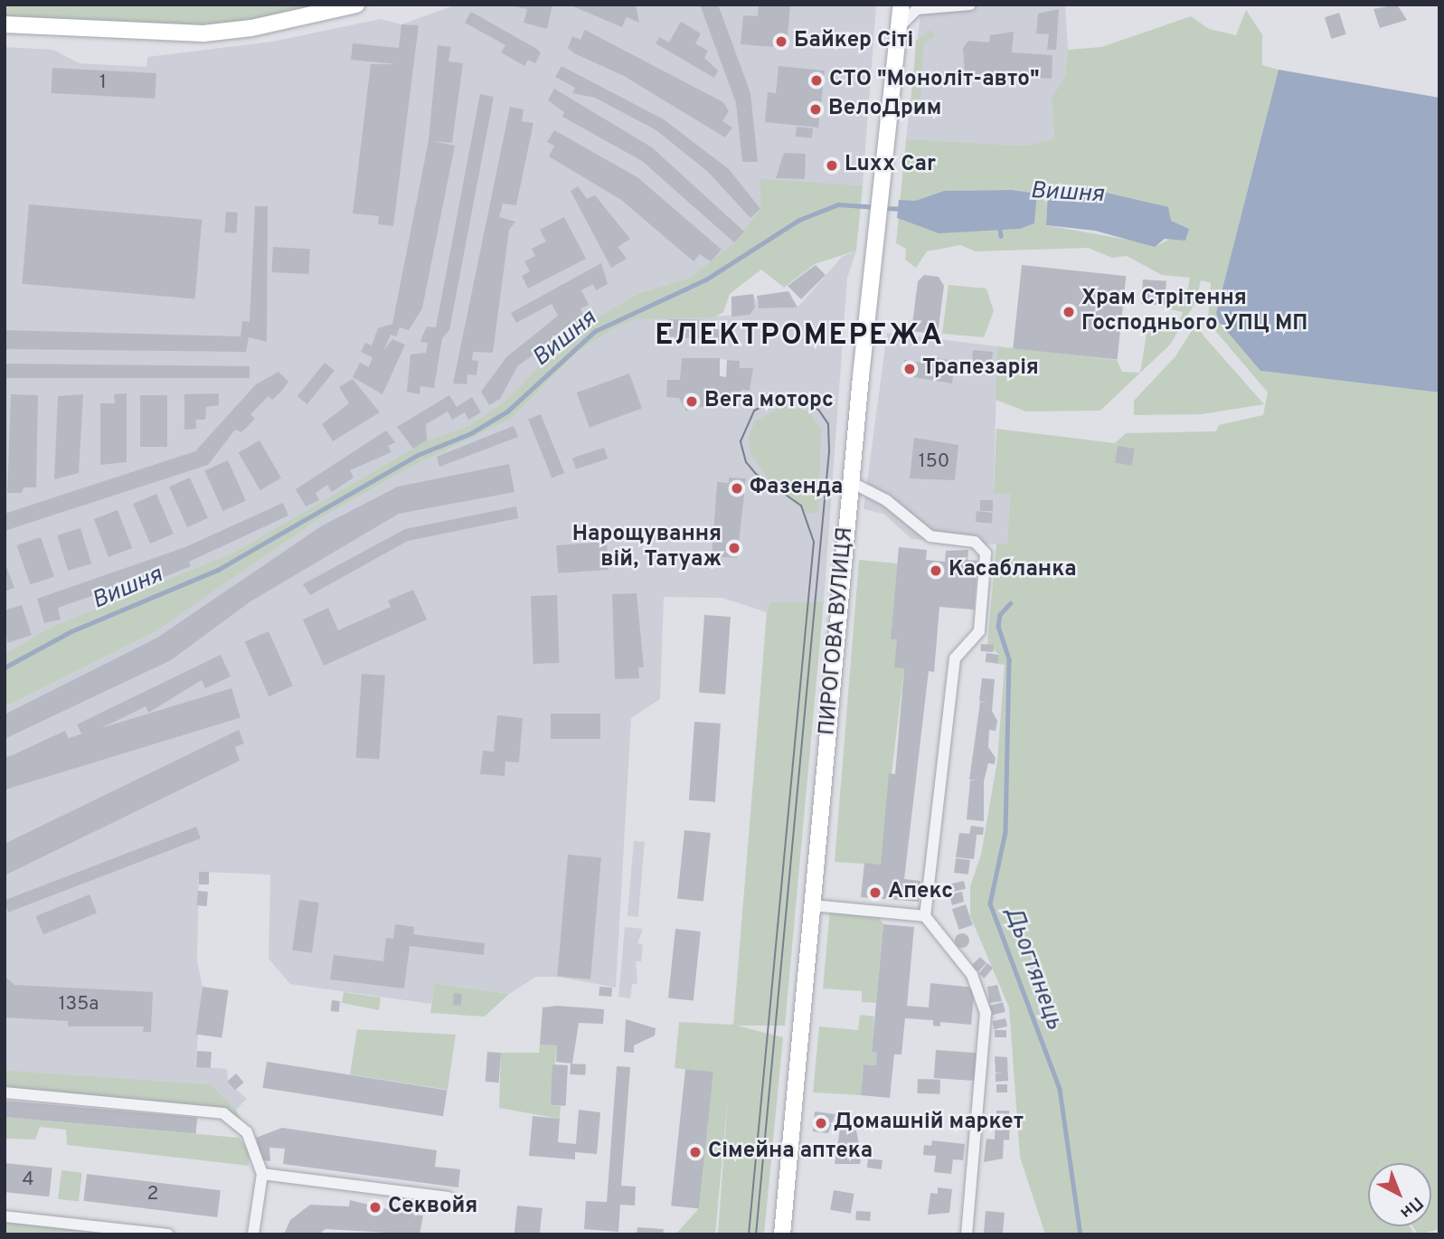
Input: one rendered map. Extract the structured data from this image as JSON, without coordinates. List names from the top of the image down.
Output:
{
  "streets": {
    "main road": ["ПИРОГОВА ВУЛИЦЯ"]
  },
  "districts": ["ЕЛЕКТРОМЕРЕЖА"],
  "water": ["Вишня", "Дьогтянець"],
  "places": [
    "Байкер Сіті",
    "СТО \"Моноліт-авто\"",
    "ВелоДрим",
    "Luxx Car",
    "Храм Стрітення Господнього УПЦ МП",
    "Трапезарія",
    "Вега моторс",
    "Фазенда",
    "Нарощування вій, Татуаж",
    "Касабланка",
    "Апекс",
    "Домашній маркет",
    "Сімейна аптека",
    "Секвойя"
  ],
  "house_numbers": [
    "1",
    "150",
    "135а",
    "4",
    "2"
  ],
  "north": "bottom right"
}
